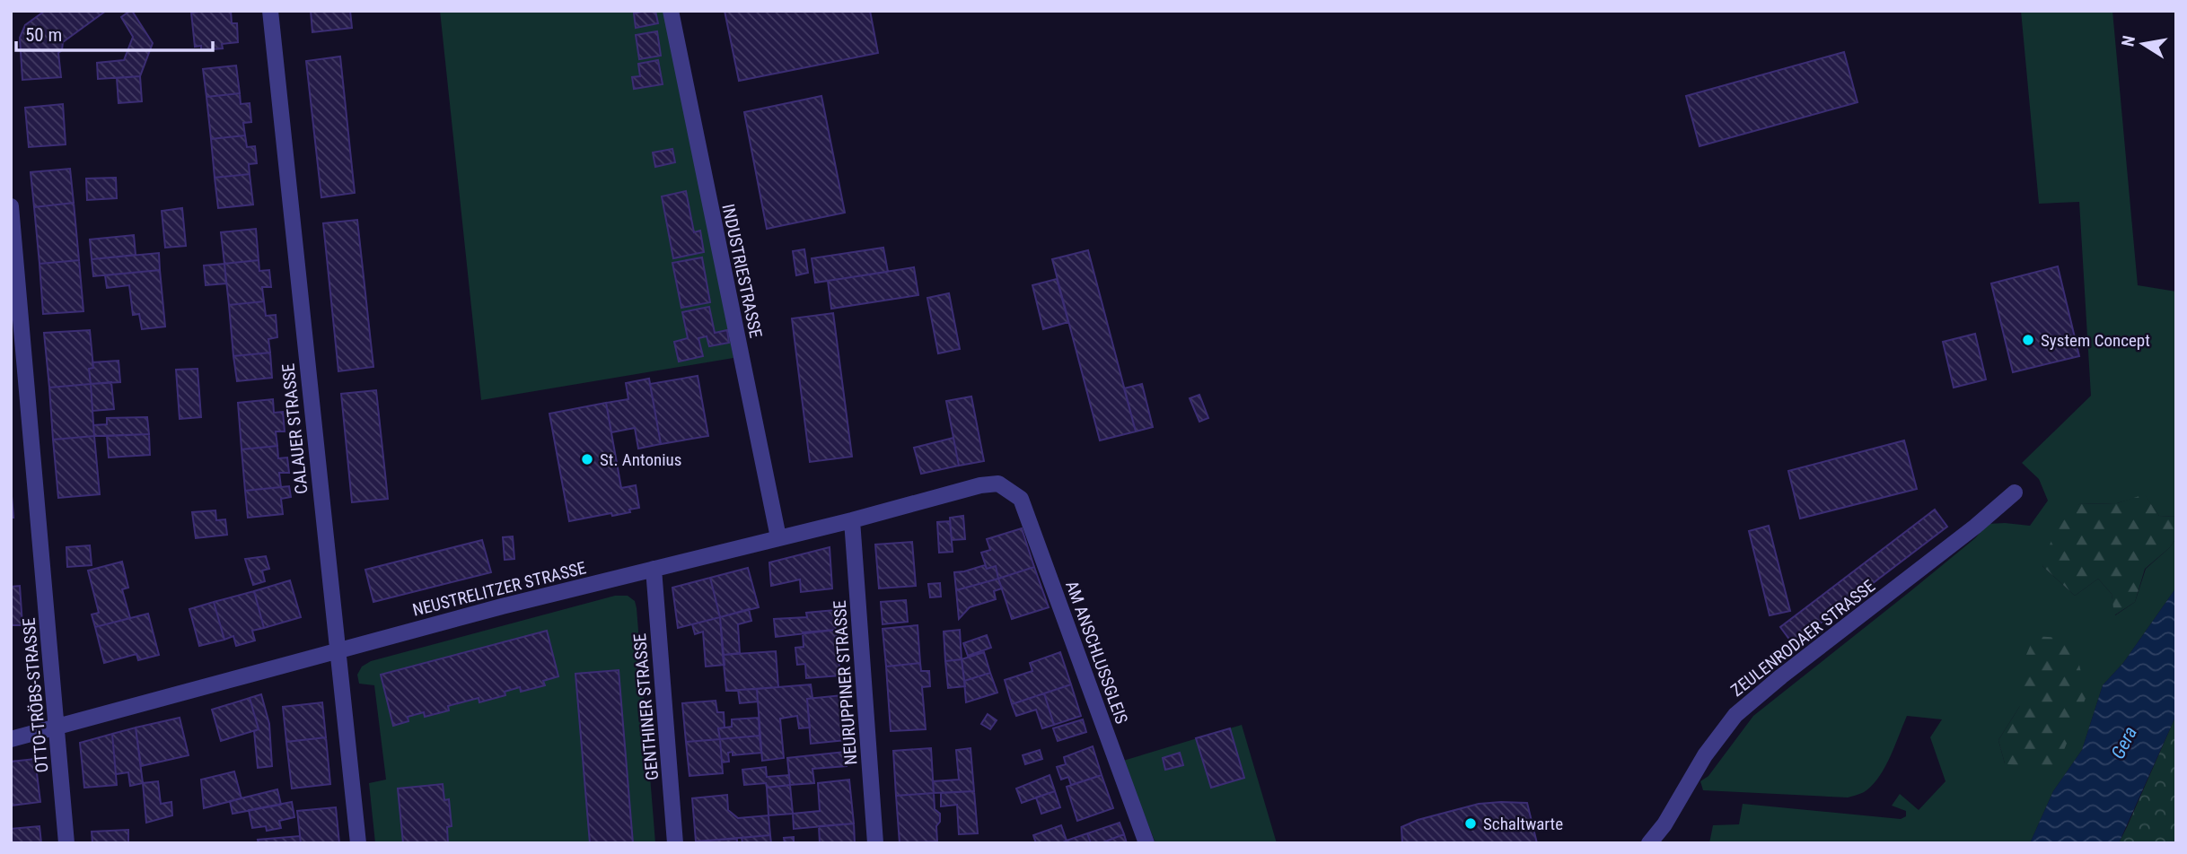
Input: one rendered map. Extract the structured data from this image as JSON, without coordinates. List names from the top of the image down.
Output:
{
  "streets": {
    "street": [
      "INDUSTRIESTRASSE",
      "CALAUER STRASSE",
      "NEUSTRELITZER STRASSE",
      "ZEULENRODAER STRASSE",
      "AM ANSCHLUSSGLEIS",
      "NEURUPPINER STRASSE",
      "OTTO-TRÖBS-STRASSE",
      "GENTHINER STRASSE"
    ]
  },
  "crossings": [
    ["INDUSTRIESTRASSE", "NEUSTRELITZER STRASSE"],
    ["CALAUER STRASSE", "NEUSTRELITZER STRASSE"],
    ["NEUSTRELITZER STRASSE", "AM ANSCHLUSSGLEIS"],
    ["NEUSTRELITZER STRASSE", "NEURUPPINER STRASSE"],
    ["NEUSTRELITZER STRASSE", "OTTO-TRÖBS-STRASSE"],
    ["NEUSTRELITZER STRASSE", "GENTHINER STRASSE"]
  ],
  "water": ["Gera"],
  "places": ["System Concept", "St. Antonius", "Schaltwarte"],
  "scale_bar": "50 m",
  "north": "left"
}
